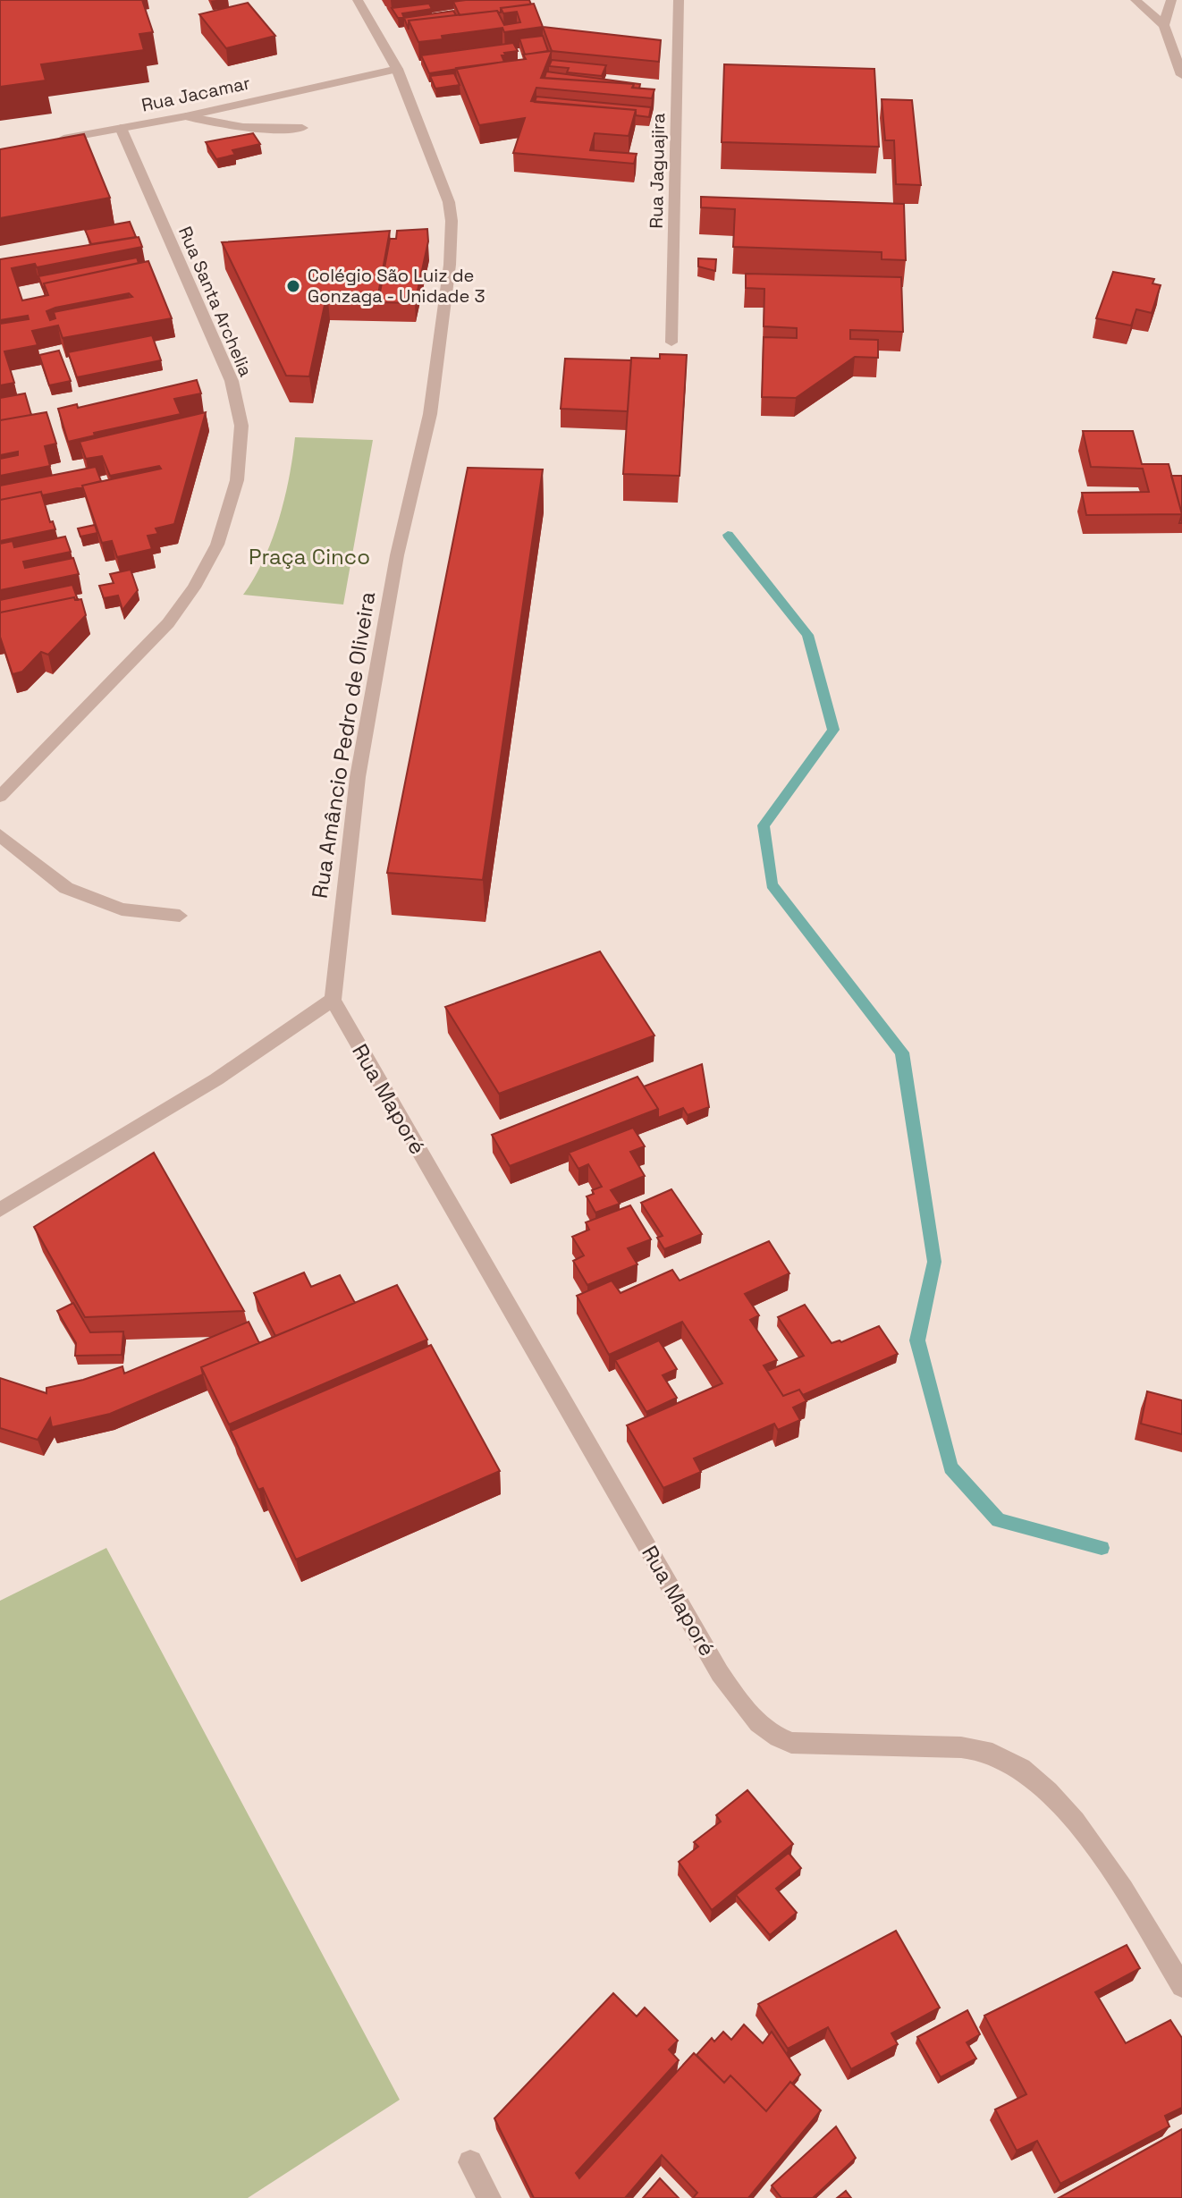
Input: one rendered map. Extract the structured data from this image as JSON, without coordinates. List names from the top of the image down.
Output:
{
  "streets": {
    "street": [
      "Rua Jacamar",
      "Rua Jaguajira",
      "Rua Santa Archelia",
      "Rua Amâncio Pedro de Oliveira",
      "Rua Maporé"
    ]
  },
  "crossings": [
    ["Rua Jacamar", "Rua Santa Archelia"],
    ["Rua Jacamar", "Rua Amâncio Pedro de Oliveira"],
    ["Rua Amâncio Pedro de Oliveira", "Rua Maporé"]
  ],
  "parks": ["Praça Cinco"],
  "places": ["Colégio São Luiz de Gonzaga - Unidade 3"]
}
